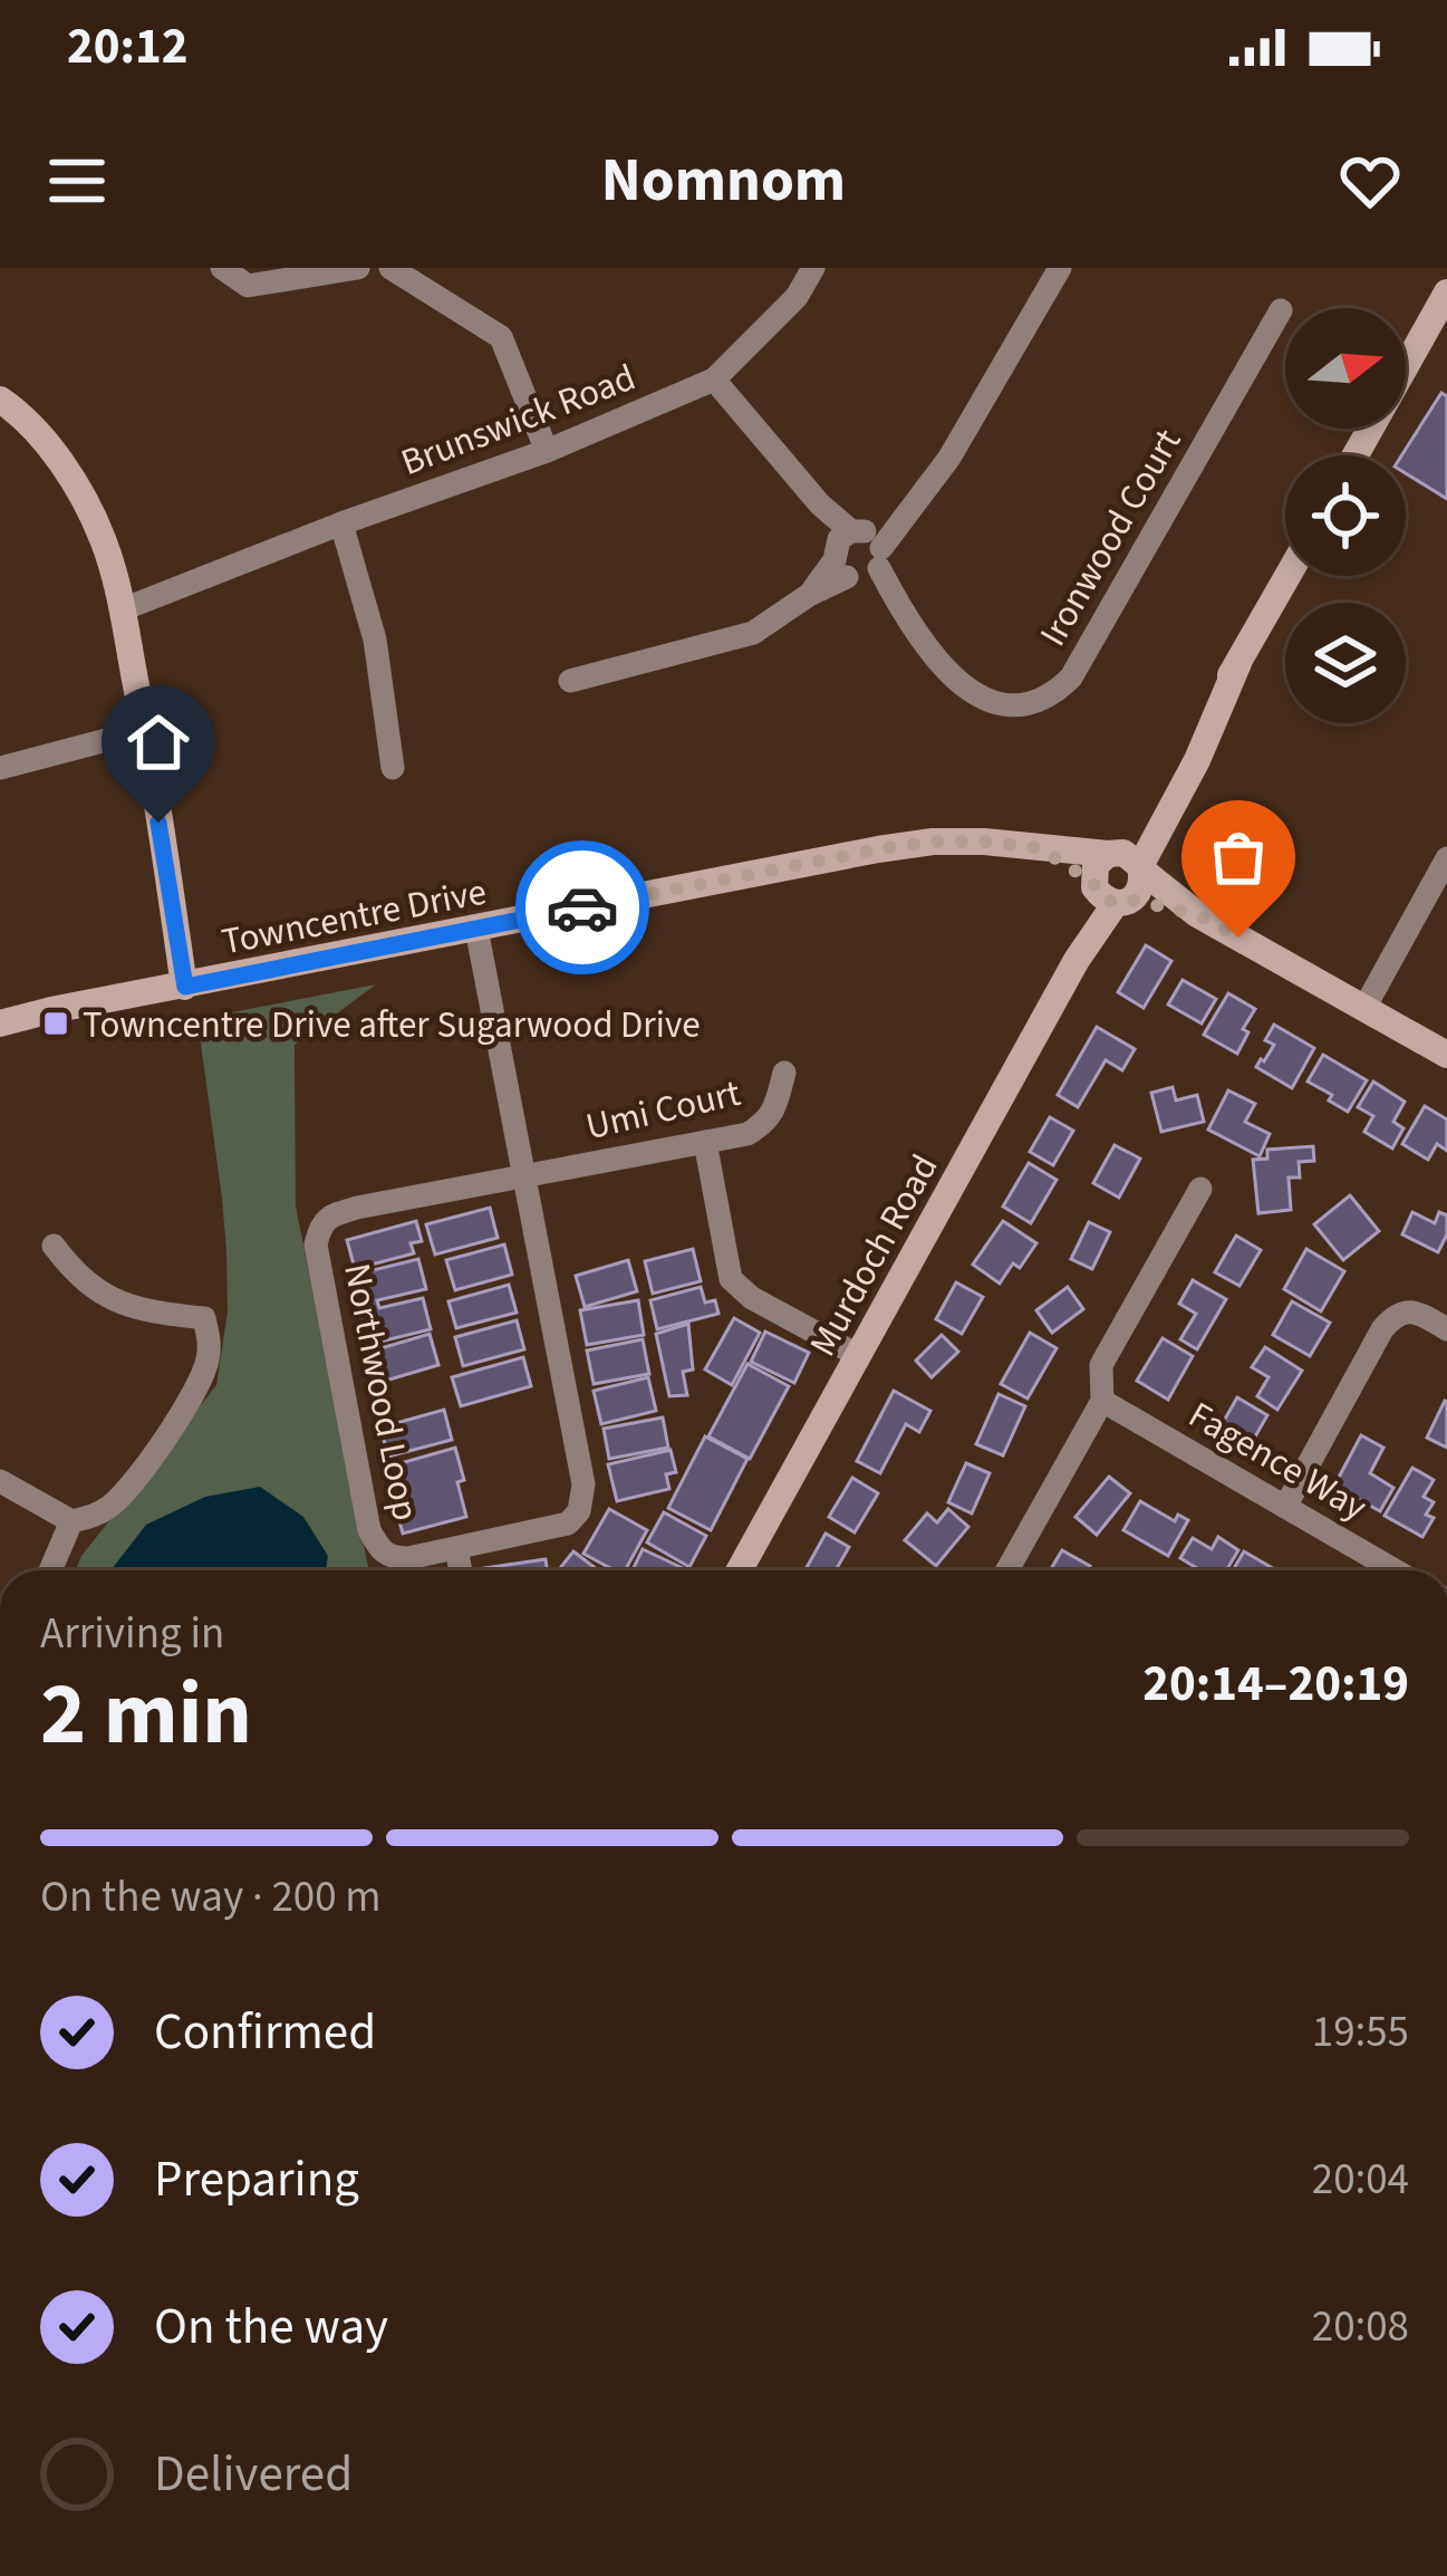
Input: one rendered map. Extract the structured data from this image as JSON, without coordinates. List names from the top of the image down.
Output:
{
  "streets": {
    "street": [
      "Brunswick Road",
      "Ironwood Court",
      "Towncentre Drive",
      "Umi Court",
      "Murdoch Road",
      "Northwood Loop",
      "Fagence Way"
    ]
  },
  "crossings": [
    ["Brunswick Road", "Ironwood Court"],
    ["Towncentre Drive", "Murdoch Road"],
    ["Towncentre Drive", "Northwood Loop"],
    ["Umi Court", "Northwood Loop"]
  ],
  "places": {
    "transit": ["Towncentre Drive after Sugarwood Drive"]
  },
  "north": "right",
  "page": {
    "status": "20:12",
    "header": "Nomnom",
    "heading": ["2 min", "Arriving in", "20:14–20:19"],
    "bar": "On the way · 200 m",
    "list": [
      ["Confirmed", "19:55"],
      ["Preparing", "20:04"],
      ["On the way", "20:08"],
      "Delivered"
    ]
  }
}
